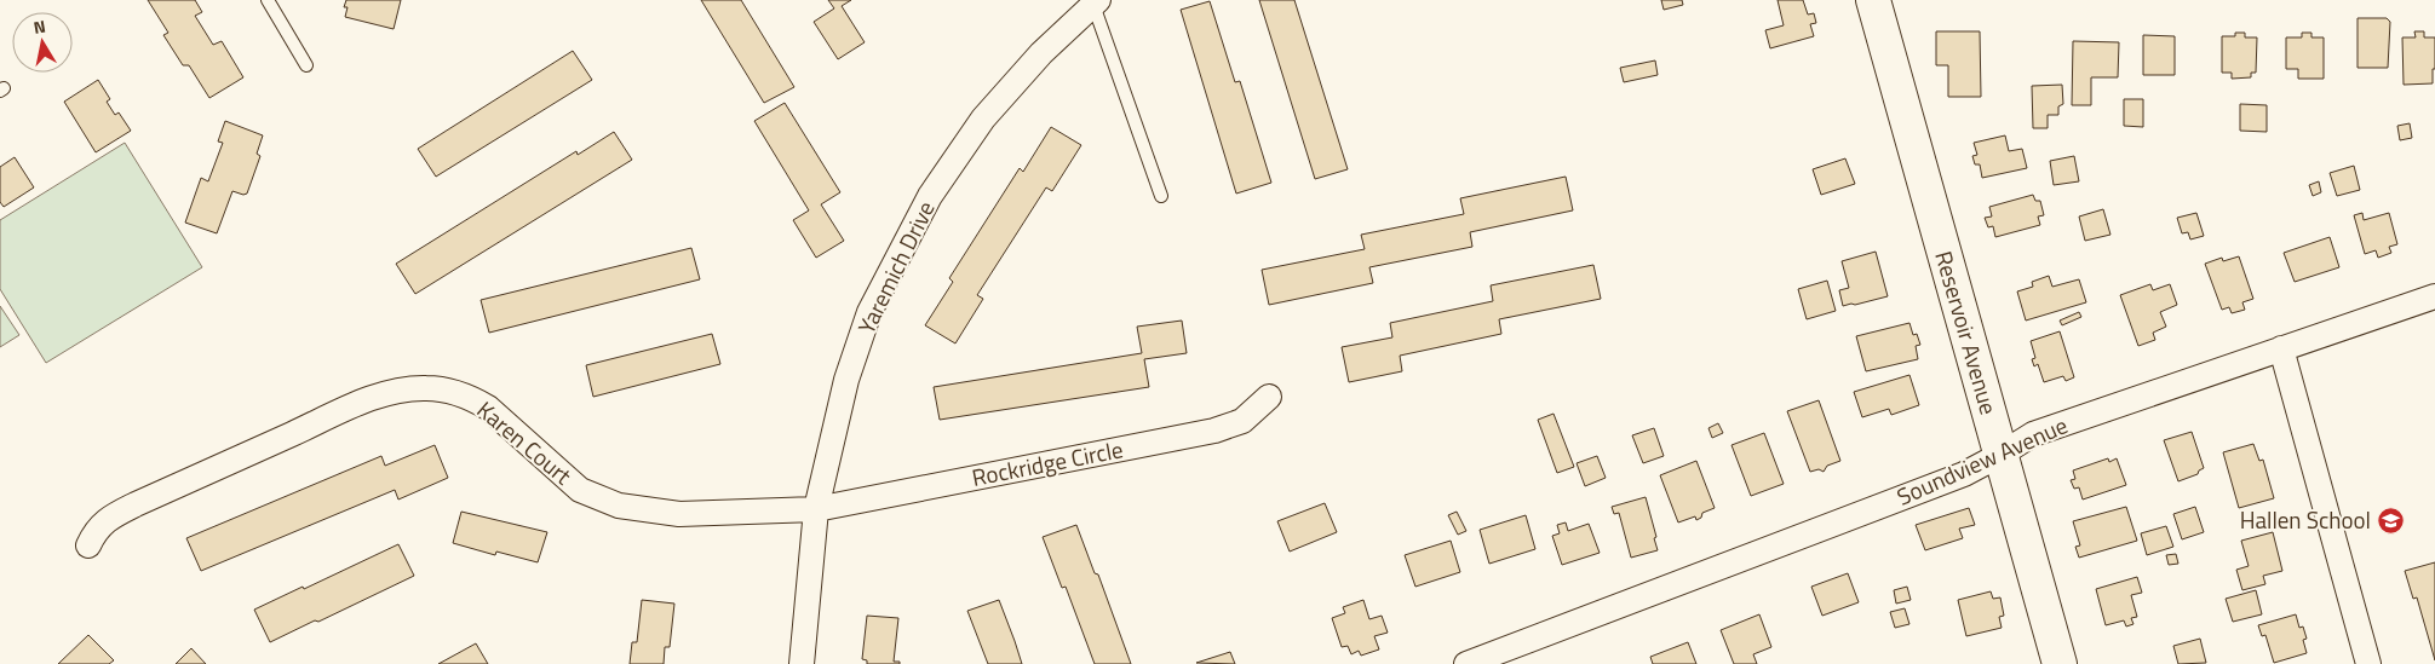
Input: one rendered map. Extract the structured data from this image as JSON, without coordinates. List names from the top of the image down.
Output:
{
  "streets": {
    "main road": ["Reservoir Avenue"],
    "street": [
      "Yaremich Drive",
      "Karen Court",
      "Soundview Avenue",
      "Rockridge Circle"
    ]
  },
  "crossings": [
    ["Yaremich Drive", "Karen Court"],
    ["Yaremich Drive", "Rockridge Circle"],
    ["Reservoir Avenue", "Soundview Avenue"],
    ["Karen Court", "Rockridge Circle"]
  ],
  "places": {
    "school or university": ["Hallen School"]
  },
  "north": "top"
}
